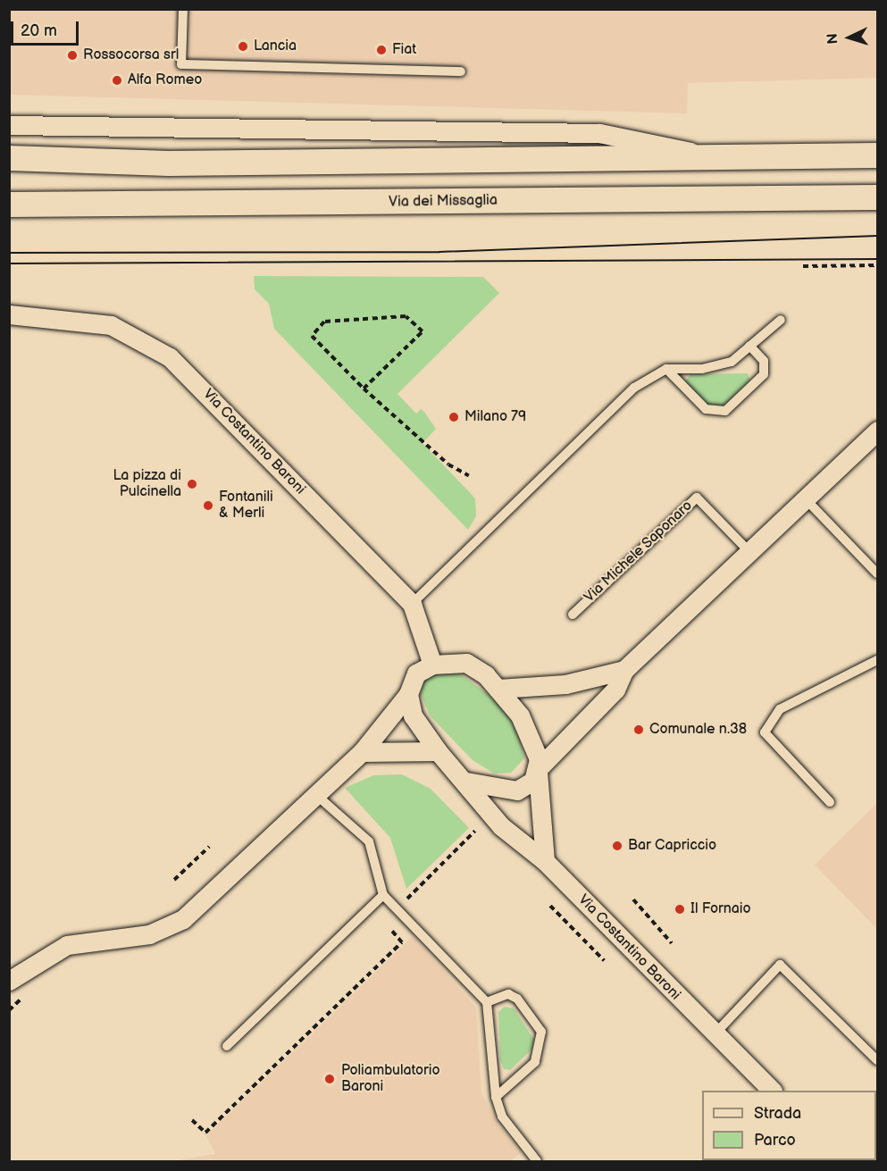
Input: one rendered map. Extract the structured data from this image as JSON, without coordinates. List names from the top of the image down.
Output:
{
  "streets": {
    "main road": ["Via dei Missaglia"],
    "street": ["Via Costantino Baroni"],
    "lane": ["Via Michele Saponaro"]
  },
  "places": [
    "Lancia",
    "Fiat",
    "Rossocorsa srl",
    "Alfa Romeo",
    "Milano 79",
    "La pizza di Pulcinella",
    "Fontanili & Merli",
    "Comunale n.38",
    "Bar Capriccio",
    "Il Fornaio",
    "Poliambulatorio Baroni"
  ],
  "legend": ["Strada", "Parco"],
  "scale_bar": "20 m",
  "north": "left"
}
